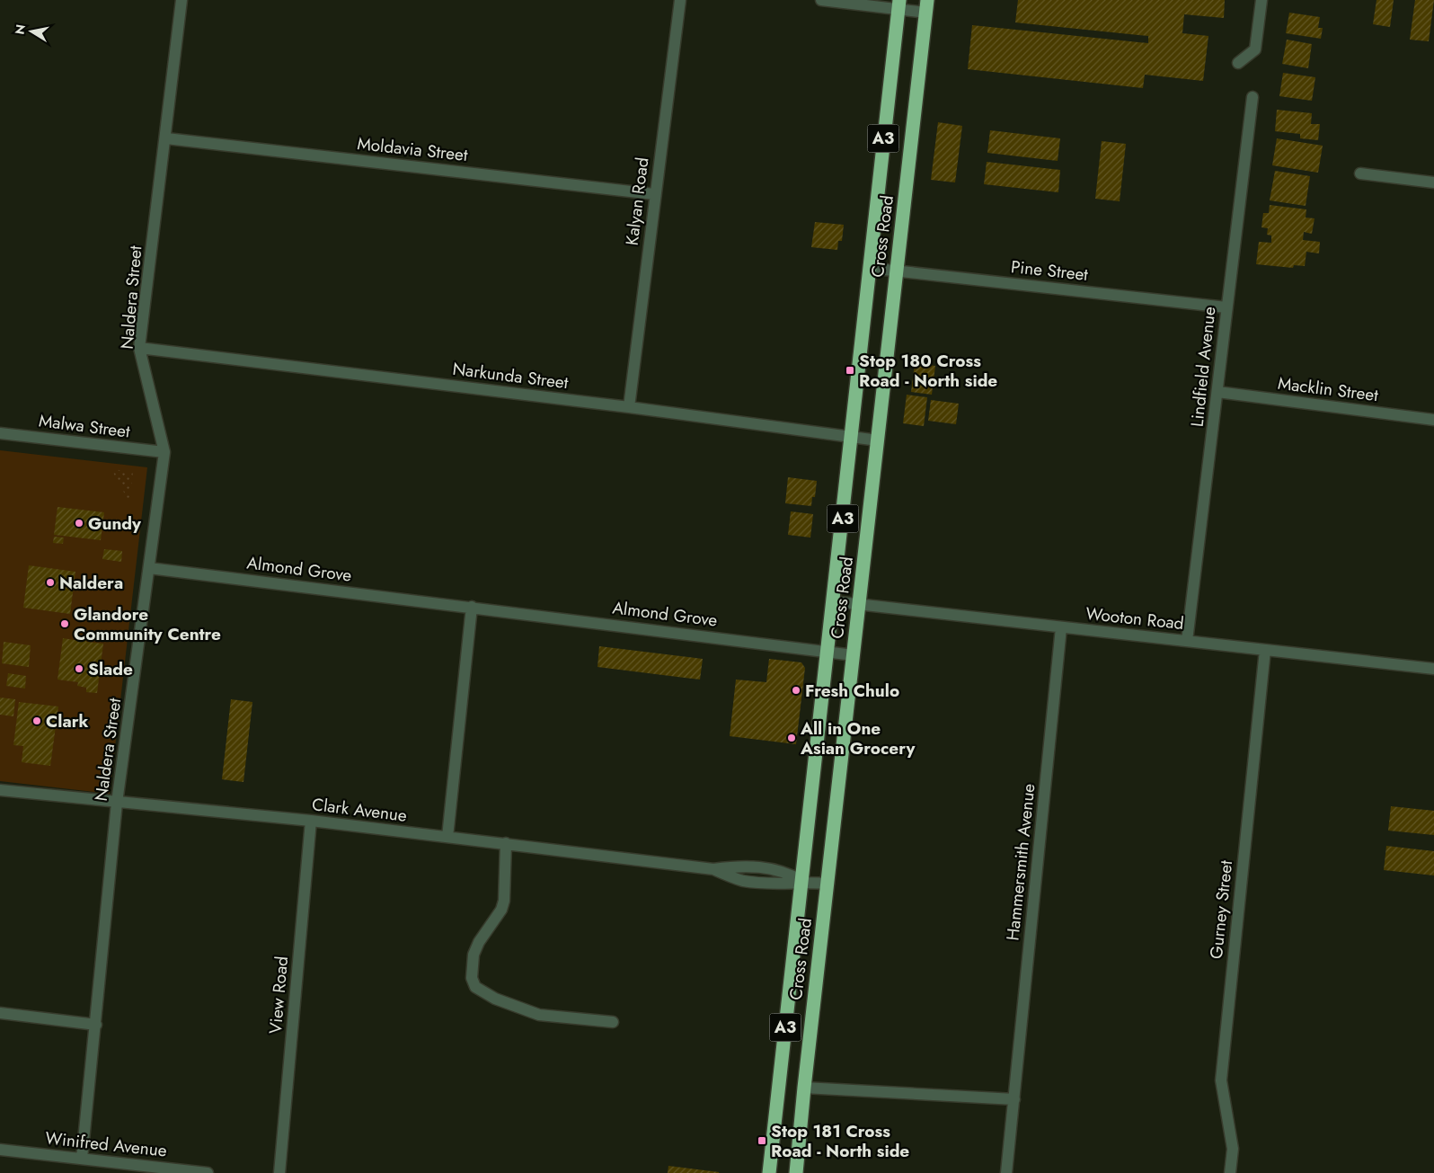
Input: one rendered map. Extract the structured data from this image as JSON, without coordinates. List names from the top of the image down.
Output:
{
  "streets": {
    "highway": ["A3", "Cross Road"],
    "street": [
      "Moldavia Street",
      "Kalyan Road",
      "Pine Street",
      "Naldera Street",
      "Lindfield Avenue",
      "Narkunda Street",
      "Macklin Street",
      "Malwa Street",
      "Almond Grove",
      "Wooton Road",
      "Clark Avenue",
      "Hammersmith Avenue",
      "Gurney Street",
      "View Road",
      "Winifred Avenue"
    ]
  },
  "crossings": [
    ["Moldavia Street", "Kalyan Road"],
    ["Moldavia Street", "Naldera Street"],
    ["Kalyan Road", "Narkunda Street"],
    ["Cross Road", "Pine Street"],
    ["Cross Road", "Narkunda Street"],
    ["Cross Road", "Almond Grove"],
    ["Cross Road", "Wooton Road"],
    ["Cross Road", "Clark Avenue"],
    ["Pine Street", "Lindfield Avenue"],
    ["Naldera Street", "Narkunda Street"],
    ["Naldera Street", "Malwa Street"],
    ["Naldera Street", "Almond Grove"],
    ["Naldera Street", "Clark Avenue"],
    ["Naldera Street", "Winifred Avenue"],
    ["Lindfield Avenue", "Macklin Street"],
    ["Lindfield Avenue", "Wooton Road"],
    ["Wooton Road", "Hammersmith Avenue"],
    ["Wooton Road", "Gurney Street"],
    ["Clark Avenue", "View Road"]
  ],
  "places": {
    "transit": ["Stop 180 Cross Road - North side", "Stop 181 Cross Road - North side"],
    "other": [
      "Gundy",
      "Naldera",
      "Glandore Community Centre",
      "Slade",
      "Fresh Chulo",
      "Clark",
      "All in One Asian Grocery"
    ]
  },
  "north": "left"
}
